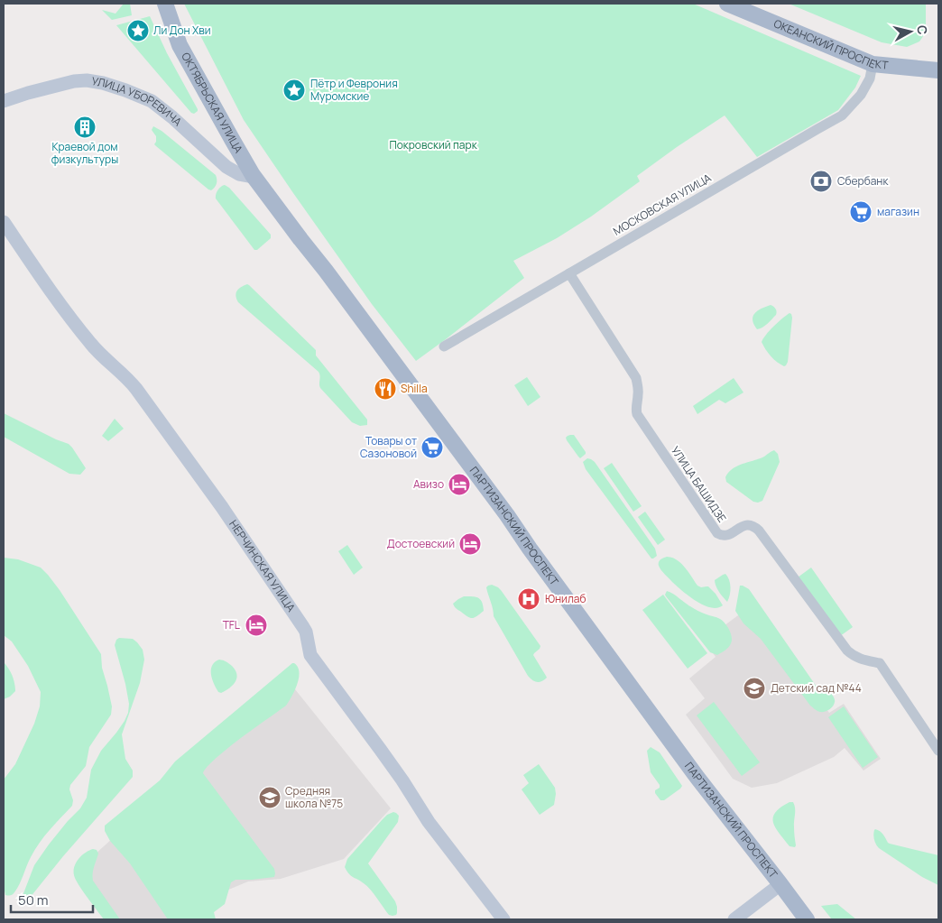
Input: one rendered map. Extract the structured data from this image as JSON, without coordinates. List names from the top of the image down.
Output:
{
  "streets": {
    "main road": ["ОКЕАНСКИЙ ПРОСПЕКТ", "ОКТЯБРЬСКАЯ УЛИЦА", "ПАРТИЗАНСКИЙ ПРОСПЕКТ"],
    "street": [
      "УЛИЦА УБОРЕВИЧА",
      "МОСКОВСКАЯ УЛИЦА",
      "УЛИЦА БАШИДЗЕ",
      "НЕРЧИНСКАЯ УЛИЦА"
    ]
  },
  "crossings": [
    ["ОКЕАНСКИЙ ПРОСПЕКТ", "МОСКОВСКАЯ УЛИЦА"],
    ["ОКТЯБРЬСКАЯ УЛИЦА", "УЛИЦА УБОРЕВИЧА"],
    ["ОКТЯБРЬСКАЯ УЛИЦА", "ПАРТИЗАНСКИЙ ПРОСПЕКТ"],
    ["УЛИЦА УБОРЕВИЧА", "ПАРТИЗАНСКИЙ ПРОСПЕКТ"],
    ["МОСКОВСКАЯ УЛИЦА", "УЛИЦА БАШИДЗЕ"]
  ],
  "parks": ["Покровский парк"],
  "places": {
    "place": ["Ли Дон Хви", "Пётр и Феврония Муромские"],
    "building": ["Краевой дом физкультуры"],
    "bank": ["Сбербанк"],
    "supermarket": ["магазин", "Товары от Сазоновой"],
    "restaurant": ["Shilla"],
    "hotel": ["Авизо", "Достоевский", "TFL"],
    "hospital": ["Юнилаб"],
    "school or university": ["Детский сад №44", "Средняя школа №75"]
  },
  "scale_bar": "50 m",
  "north": "right"
}
